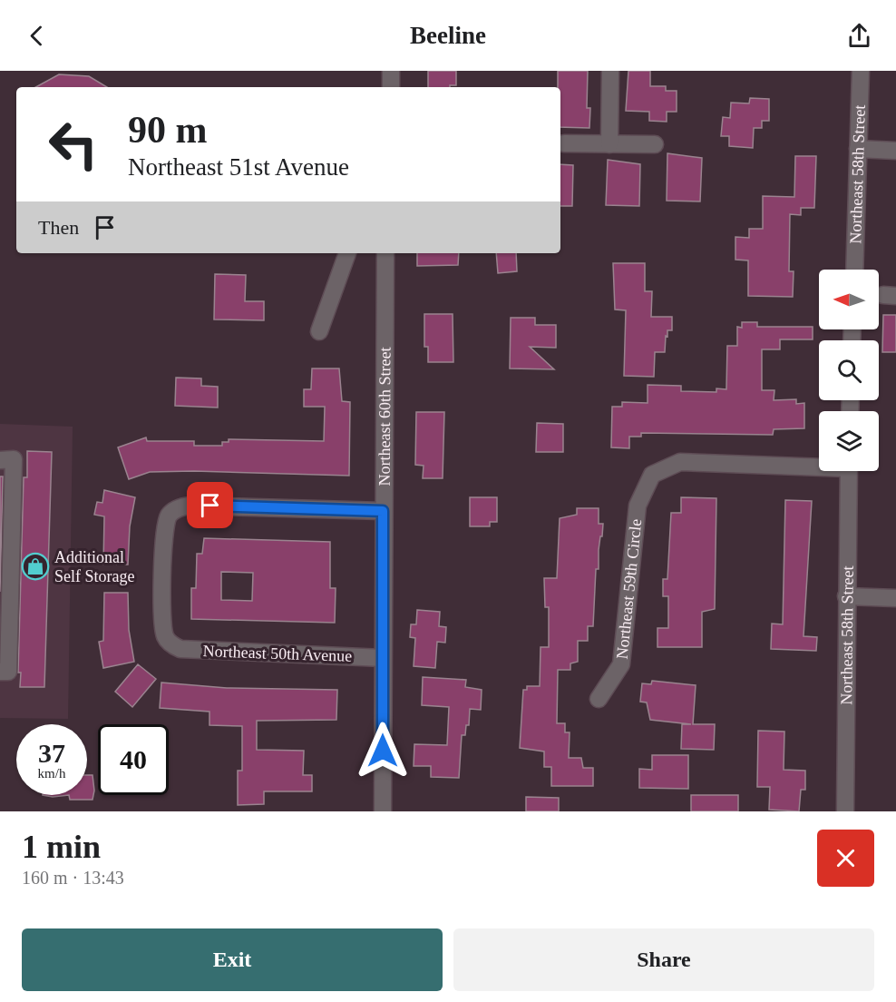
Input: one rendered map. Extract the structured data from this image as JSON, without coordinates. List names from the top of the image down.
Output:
{
  "streets": {
    "street": [
      "Northeast 58th Street",
      "Northeast 60th Street",
      "Northeast 59th Circle",
      "Northeast 50th Avenue"
    ]
  },
  "crossings": [
    ["Northeast 60th Street", "Northeast 50th Avenue"]
  ],
  "places": {
    "shop": ["Additional Self Storage"]
  },
  "north": "left",
  "page": {
    "header": "Beeline",
    "turn": ["90 m", "Northeast 51st Avenue"],
    "then": "Then",
    "speed": "37 km/h",
    "limit": "40",
    "heading": ["1 min", "160 m · 13:43"],
    "buttons": ["Exit", "Share"]
  }
}
